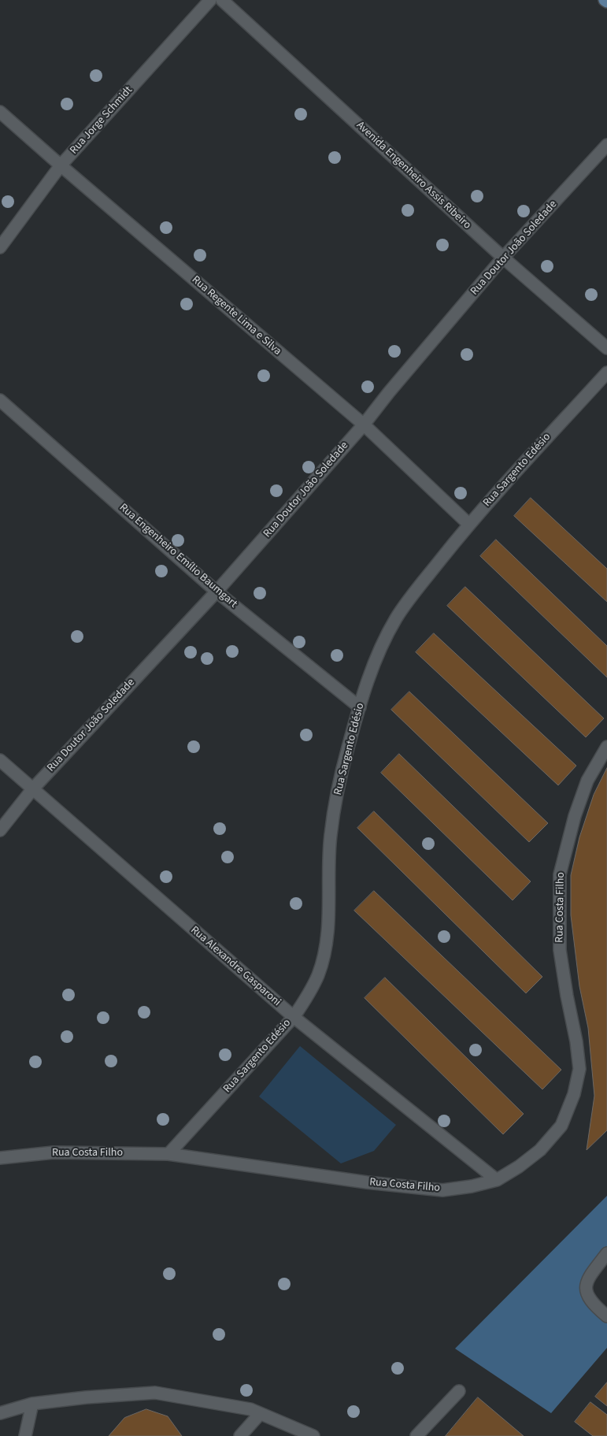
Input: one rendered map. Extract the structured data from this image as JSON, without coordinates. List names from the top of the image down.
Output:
{
  "streets": {
    "street": [
      "Rua Jorge Schmidt",
      "Avenida Engenheiro Assis Ribeiro",
      "Rua Doutor João Soledade",
      "Rua Regente Lima e Silva",
      "Rua Sargento Edésio",
      "Rua Engenheiro Emílio Baumgart",
      "Rua Costa Filho",
      "Rua Alexandre Gasparoni"
    ]
  },
  "crossings": [
    ["Rua Jorge Schmidt", "Rua Regente Lima e Silva"],
    ["Avenida Engenheiro Assis Ribeiro", "Rua Doutor João Soledade"],
    ["Rua Doutor João Soledade", "Rua Regente Lima e Silva"],
    ["Rua Doutor João Soledade", "Rua Engenheiro Emílio Baumgart"],
    ["Rua Doutor João Soledade", "Rua Alexandre Gasparoni"],
    ["Rua Regente Lima e Silva", "Rua Sargento Edésio"],
    ["Rua Sargento Edésio", "Rua Engenheiro Emílio Baumgart"],
    ["Rua Sargento Edésio", "Rua Costa Filho"],
    ["Rua Sargento Edésio", "Rua Alexandre Gasparoni"],
    ["Rua Costa Filho", "Rua Alexandre Gasparoni"]
  ]
}
